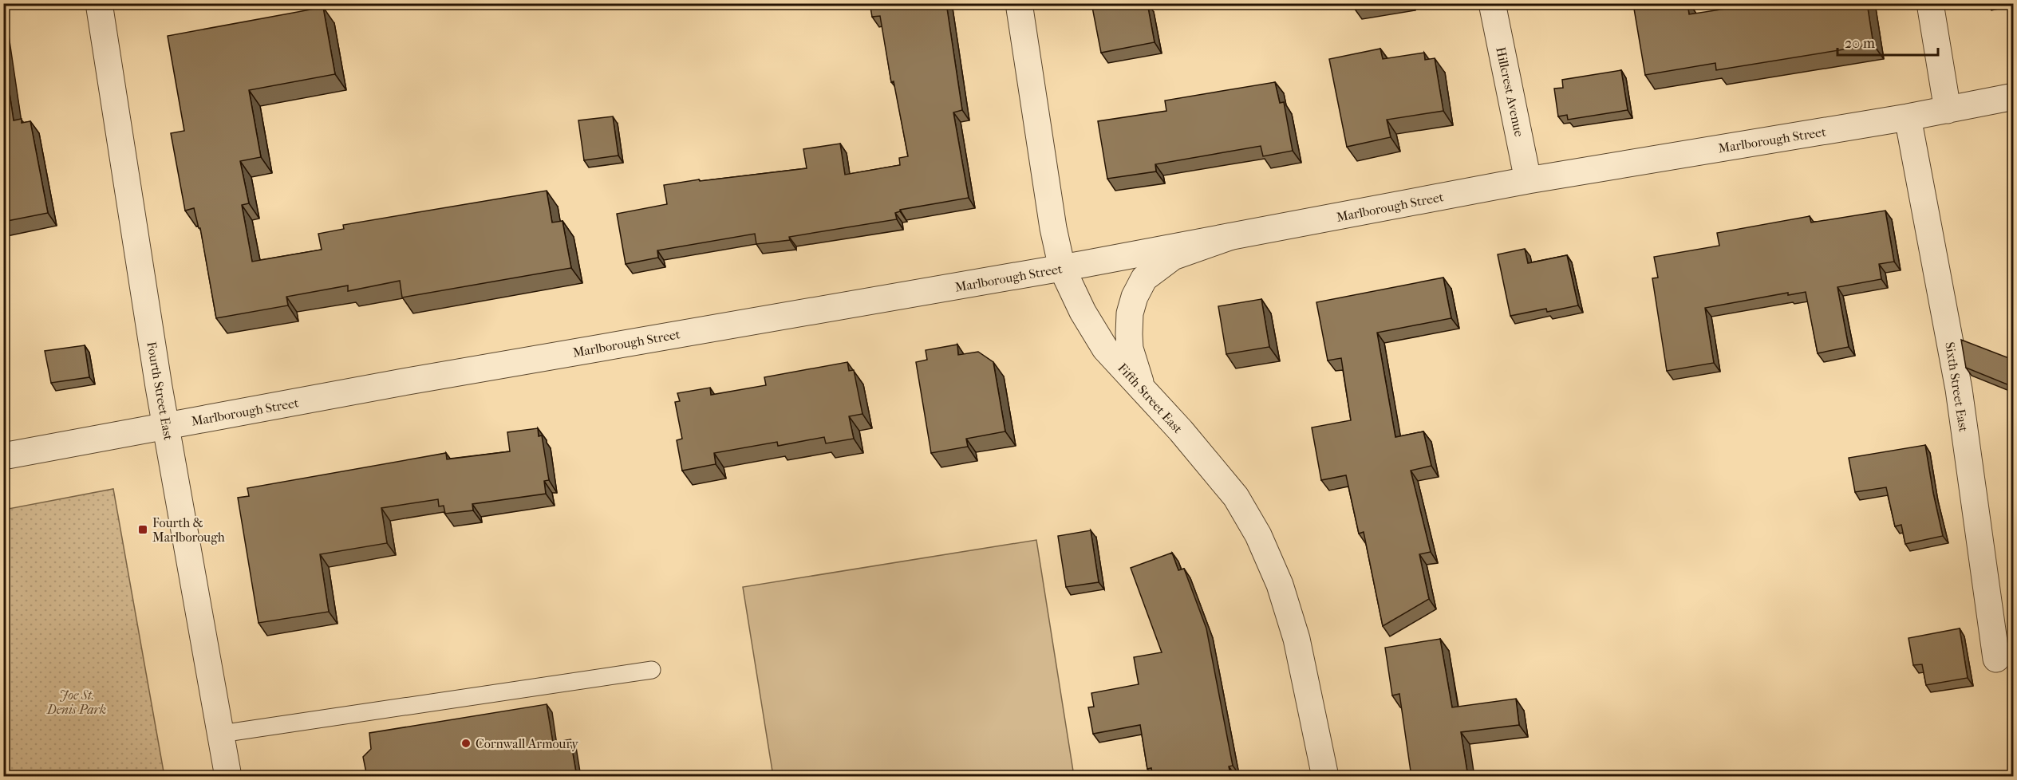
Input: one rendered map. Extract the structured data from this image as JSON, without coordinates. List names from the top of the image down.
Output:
{
  "streets": {
    "street": [
      "Hillcrest Avenue",
      "Marlborough Street",
      "Sixth Street East",
      "Fourth Street East",
      "Fifth Street East"
    ]
  },
  "crossings": [
    ["Hillcrest Avenue", "Marlborough Street"],
    ["Marlborough Street", "Sixth Street East"],
    ["Marlborough Street", "Fourth Street East"],
    ["Marlborough Street", "Fifth Street East"]
  ],
  "parks": ["Joe St. Denis Park"],
  "places": {
    "transit": ["Fourth & Marlborough"],
    "other": ["Cornwall Armoury"]
  },
  "scale_bar": "20 m"
}
